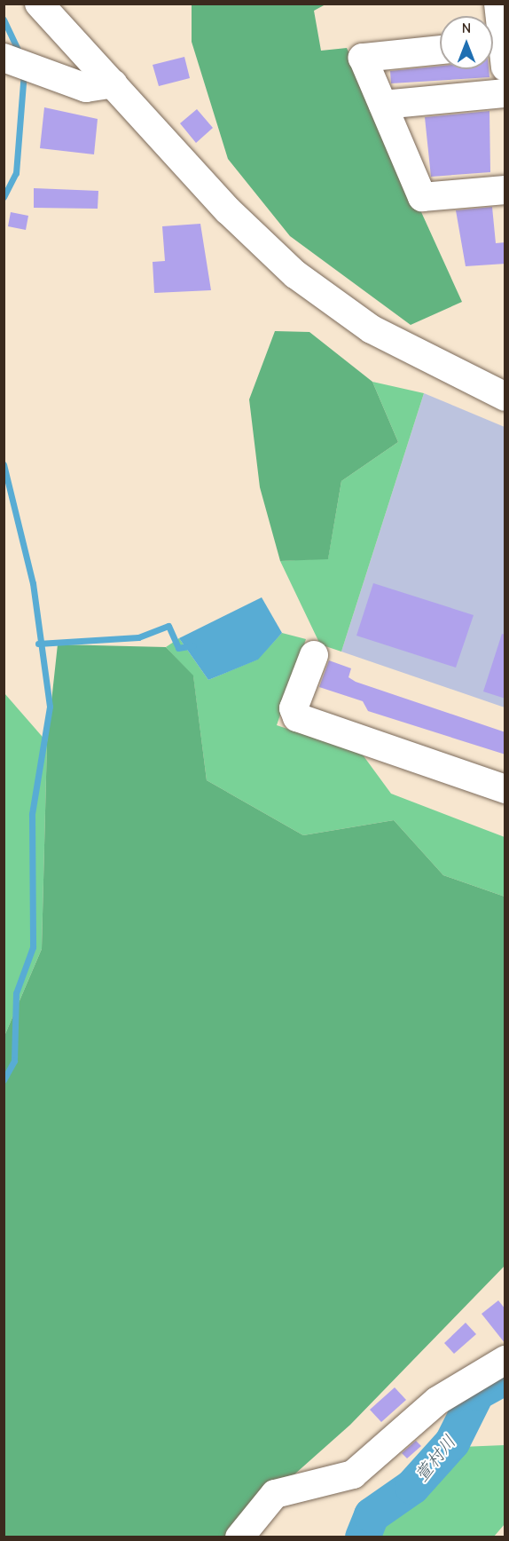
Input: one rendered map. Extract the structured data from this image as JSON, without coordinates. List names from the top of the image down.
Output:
{
  "water": ["萱村川"],
  "north": "top"
}
